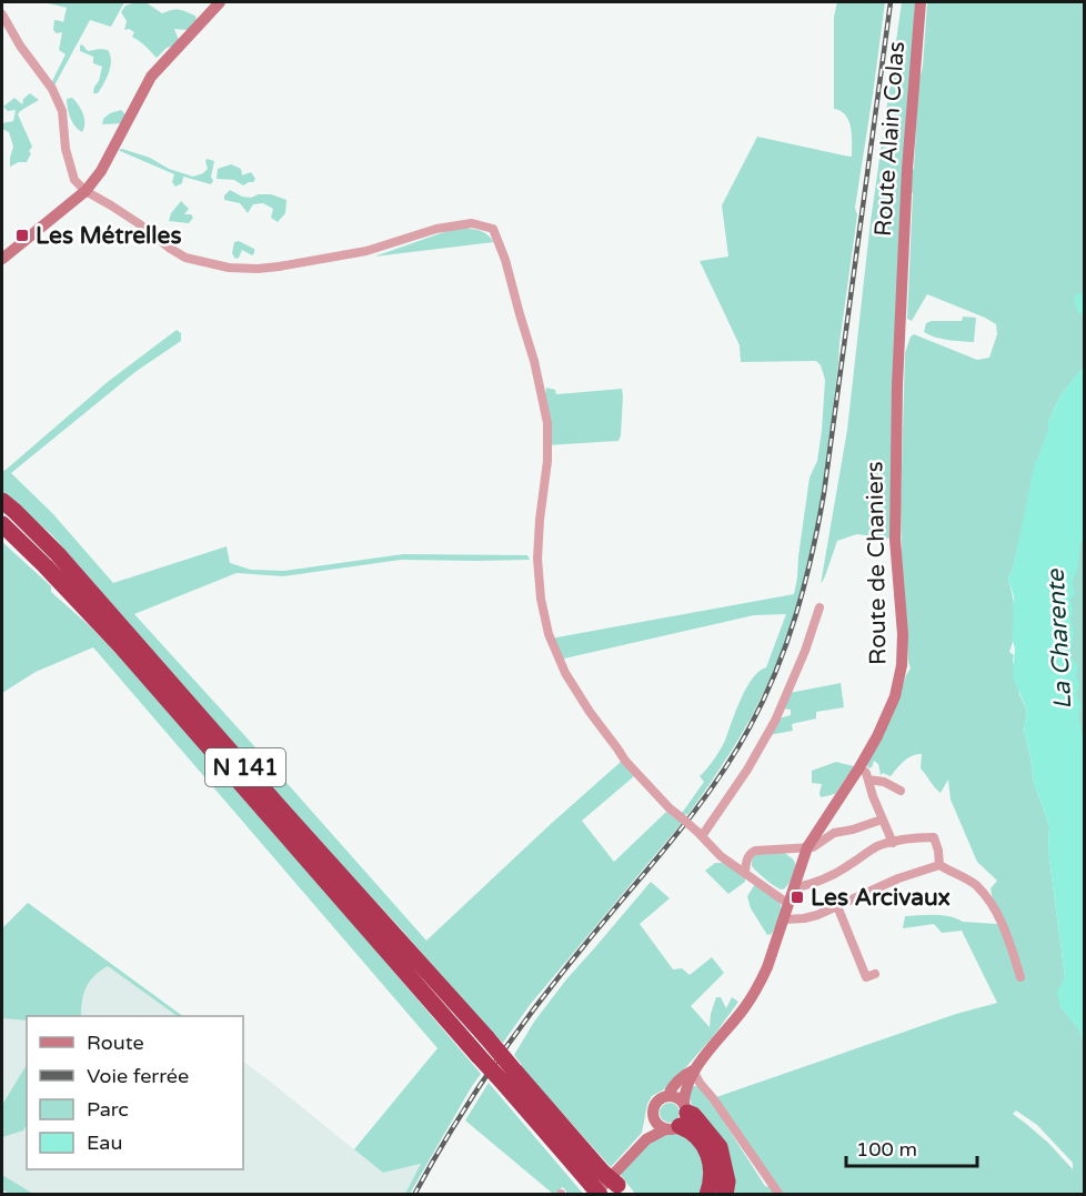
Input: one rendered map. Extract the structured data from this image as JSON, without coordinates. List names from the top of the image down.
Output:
{
  "streets": {
    "highway": ["N 141"],
    "street": ["Route Alain Colas", "Route de Chaniers"]
  },
  "crossings": [
    ["Route Alain Colas", "Route de Chaniers"]
  ],
  "water": ["La Charente"],
  "places": {
    "transit": ["Les Métrelles", "Les Arcivaux"]
  },
  "legend": [
    "Route",
    "Voie ferrée",
    "Parc",
    "Eau"
  ],
  "scale_bar": "100 m"
}
